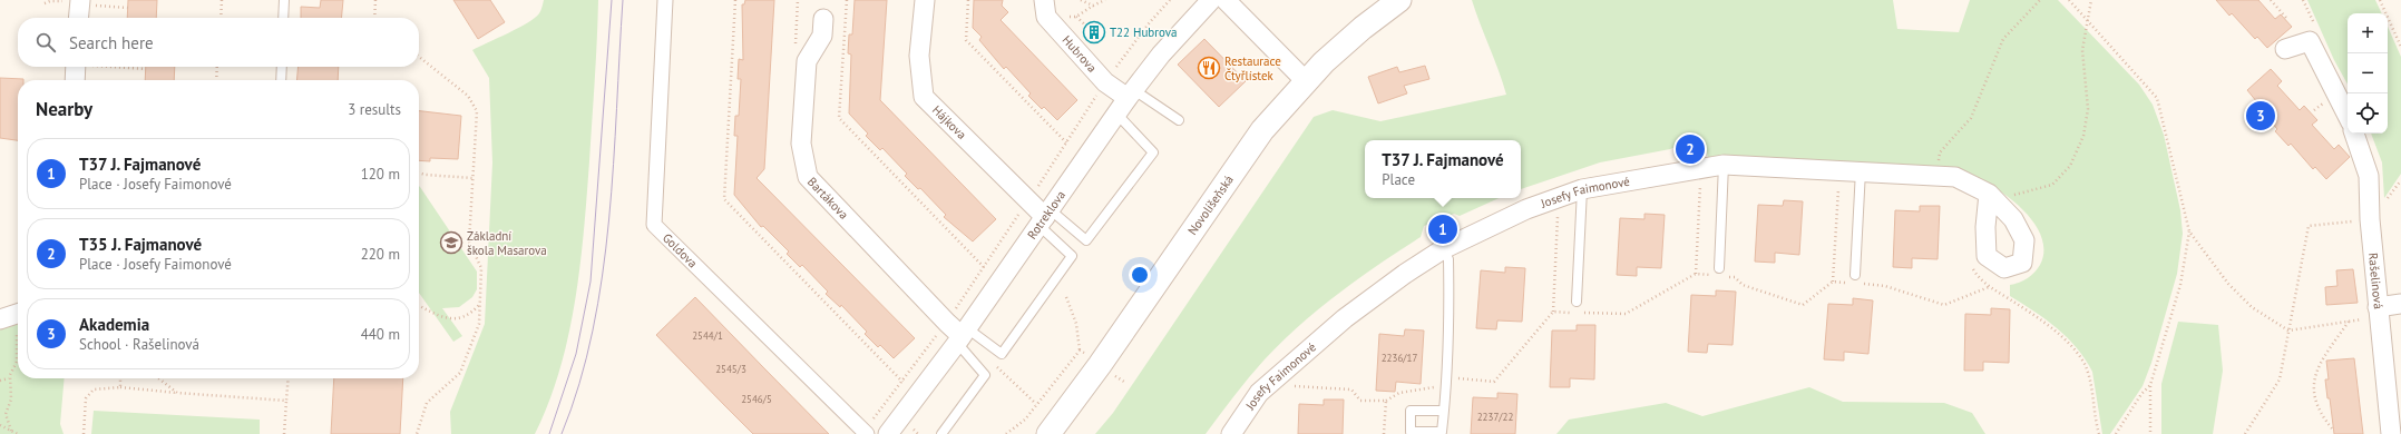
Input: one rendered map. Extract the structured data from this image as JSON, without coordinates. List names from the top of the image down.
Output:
{
  "streets": {
    "street": [
      "Hubrova",
      "Hájkova",
      "Josefy Faimonové",
      "Bartákova",
      "Novolíšeňská",
      "Rotreklova",
      "Goldova",
      "Rašelinová"
    ]
  },
  "crossings": [
    ["Hubrova", "Rotreklova"],
    ["Hájkova", "Rotreklova"],
    ["Bartákova", "Rotreklova"],
    ["Rotreklova", "Goldova"]
  ],
  "places": {
    "building": ["T22 Hubrova"],
    "restaurant": ["Restaurace Čtyřlístek"],
    "school or university": ["Základní škola Masarova"]
  },
  "house_numbers": [
    "2544/1",
    "2236/17",
    "2545/3",
    "2546/5",
    "2237/22"
  ],
  "page": {
    "map_buttons": ["+", "−"],
    "search": "Search here",
    "heading": ["Nearby", "3 results"],
    "pins": ["3", "2", "1"],
    "list": [
      {
        "mark": "1",
        "name": "T37 J. Fajmanové",
        "note": "Place · Josefy Faimonové",
        "value": "120 m"
      },
      {
        "mark": "2",
        "name": "T35 J. Fajmanové",
        "note": "Place · Josefy Faimonové",
        "value": "220 m"
      },
      {
        "mark": "3",
        "name": "Akademia",
        "note": "School · Rašelinová",
        "value": "440 m"
      }
    ],
    "popup": ["T37 J. Fajmanové", "Place"]
  }
}
